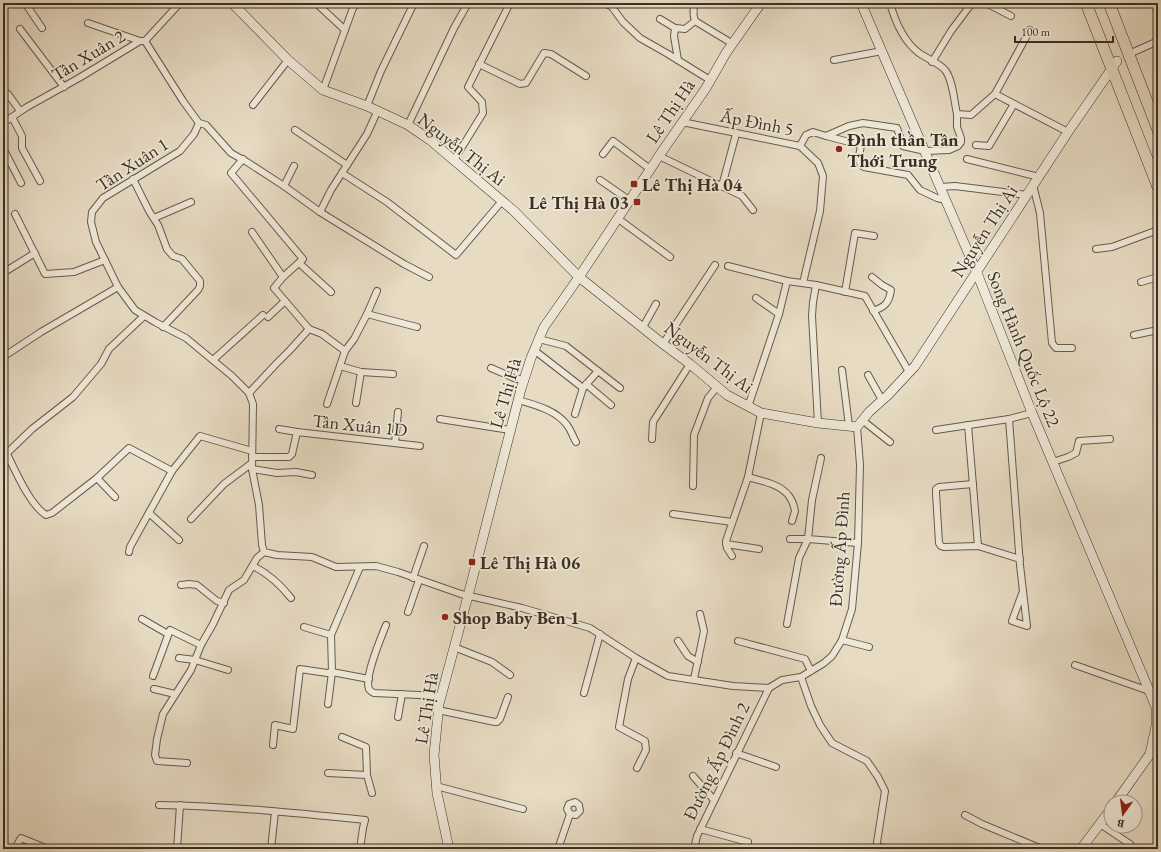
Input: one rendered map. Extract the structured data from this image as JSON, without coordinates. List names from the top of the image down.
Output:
{
  "streets": {
    "street": [
      "Tân Xuân 2",
      "Lê Thị Hà",
      "Ấp Đình 5",
      "Nguyễn Thị Ai",
      "Tân Xuân 1",
      "Song Hành Quốc Lộ 22",
      "Tân Xuân 1D",
      "Đường Ấp Đình",
      "Đường Ấp Đình 2"
    ]
  },
  "crossings": [
    ["Lê Thị Hà", "Ấp Đình 5"],
    ["Lê Thị Hà", "Nguyễn Thị Ai"],
    ["Nguyễn Thị Ai", "Song Hành Quốc Lộ 22"],
    ["Nguyễn Thị Ai", "Đường Ấp Đình"]
  ],
  "places": {
    "other": ["Đình thần Tân Thới Trung", "Shop Baby Ben 1"],
    "transit": ["Lê Thị Hà 04", "Lê Thị Hà 03", "Lê Thị Hà 06"]
  },
  "scale_bar": "100 m",
  "north": "bottom"
}
